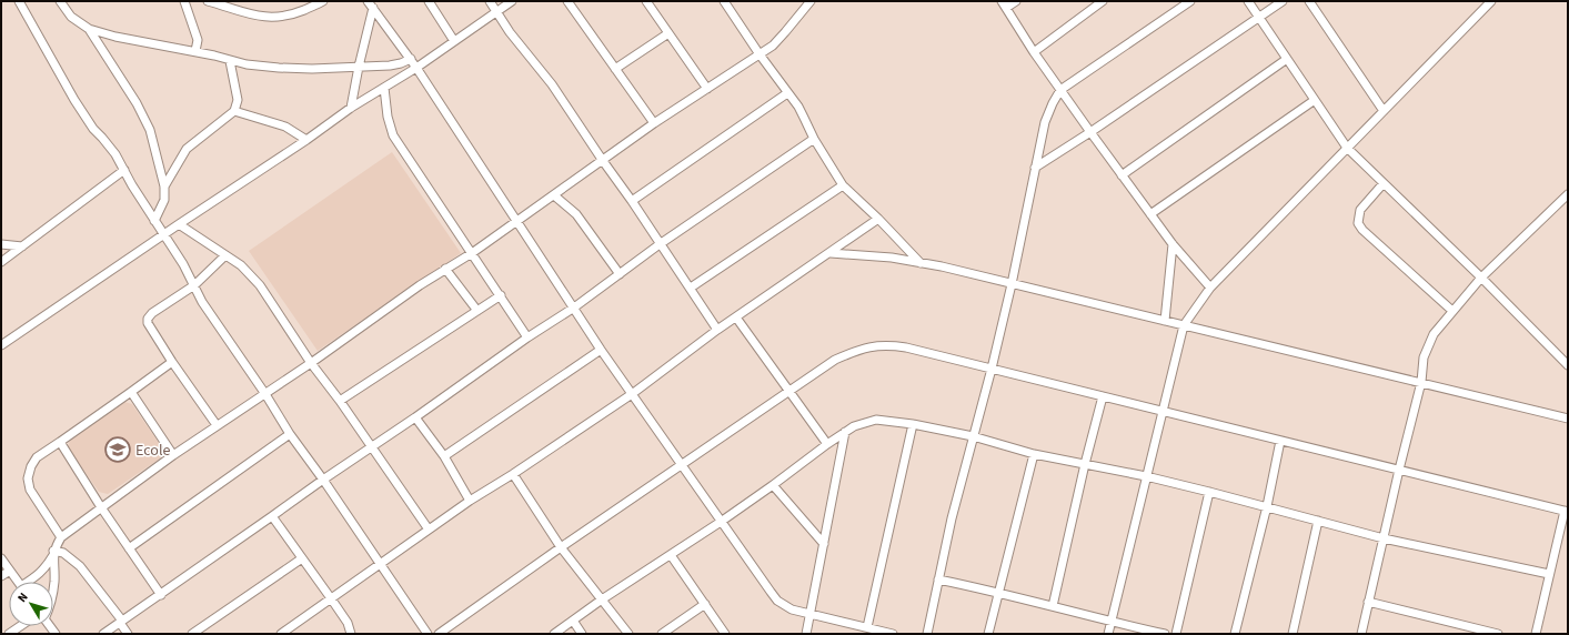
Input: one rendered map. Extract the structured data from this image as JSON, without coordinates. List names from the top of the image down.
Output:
{
  "places": {
    "school or university": ["Ecole"]
  },
  "north": "top left"
}
